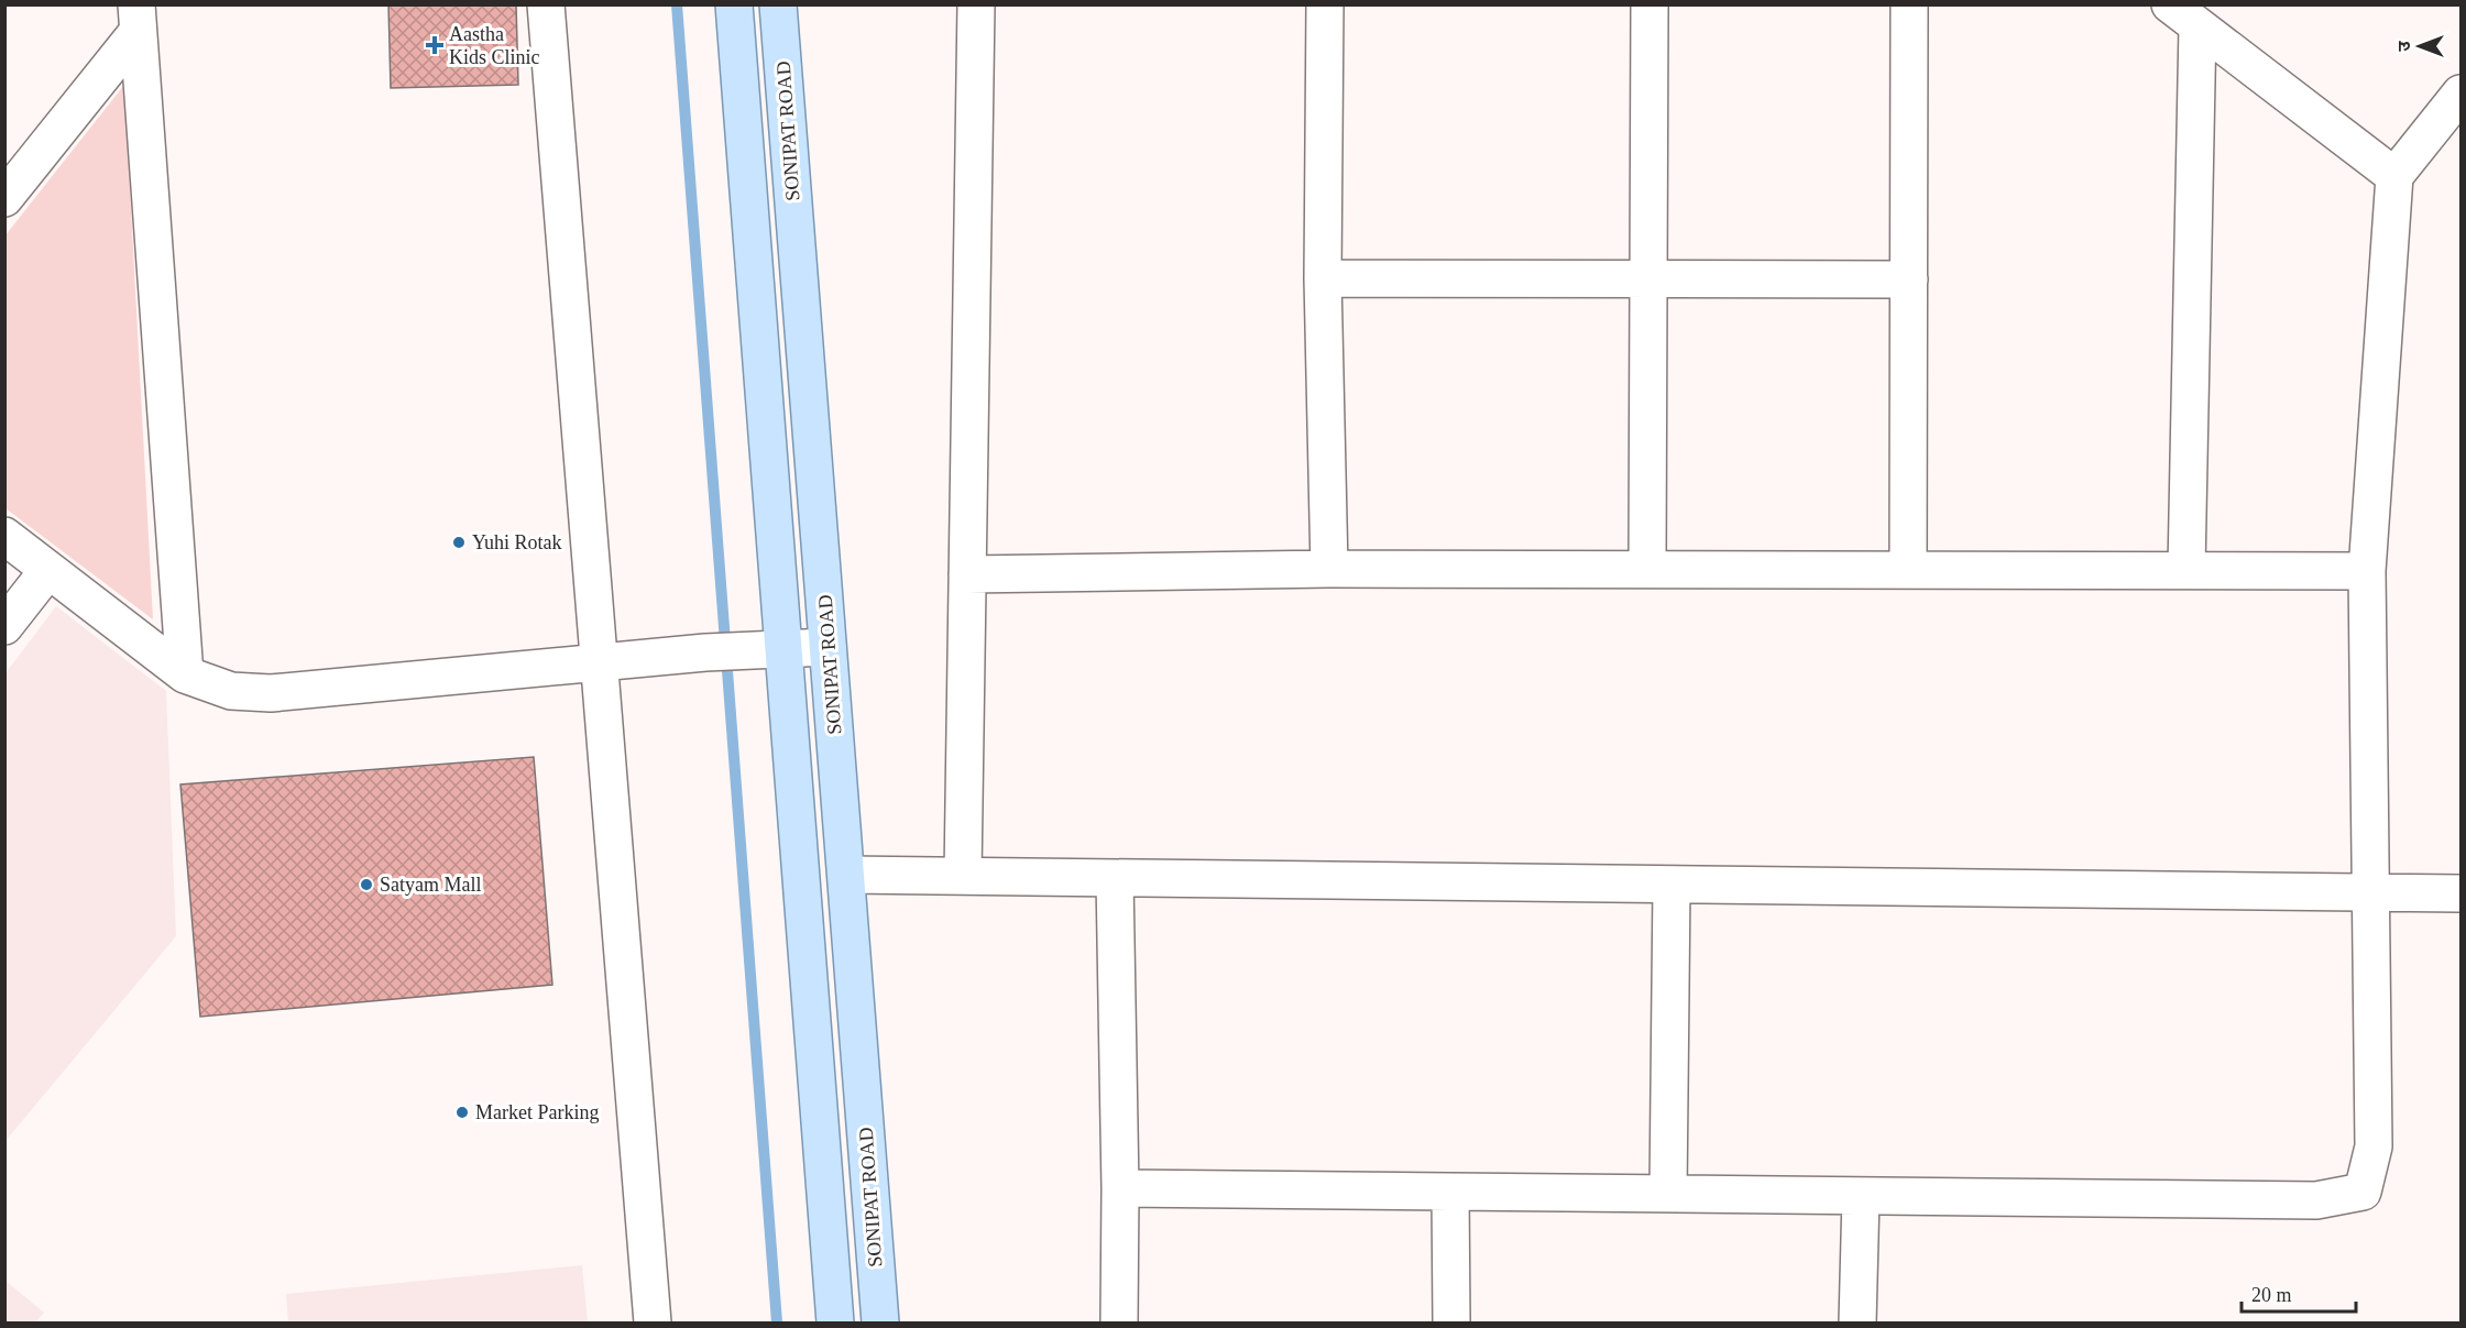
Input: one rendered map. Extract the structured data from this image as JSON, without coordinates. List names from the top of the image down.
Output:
{
  "streets": {
    "main road": ["SONIPAT ROAD"]
  },
  "places": {
    "health": ["Aastha Kids Clinic"],
    "other": ["Yuhi Rotak", "Satyam Mall", "Market Parking"]
  },
  "scale_bar": "20 m",
  "north": "left"
}
